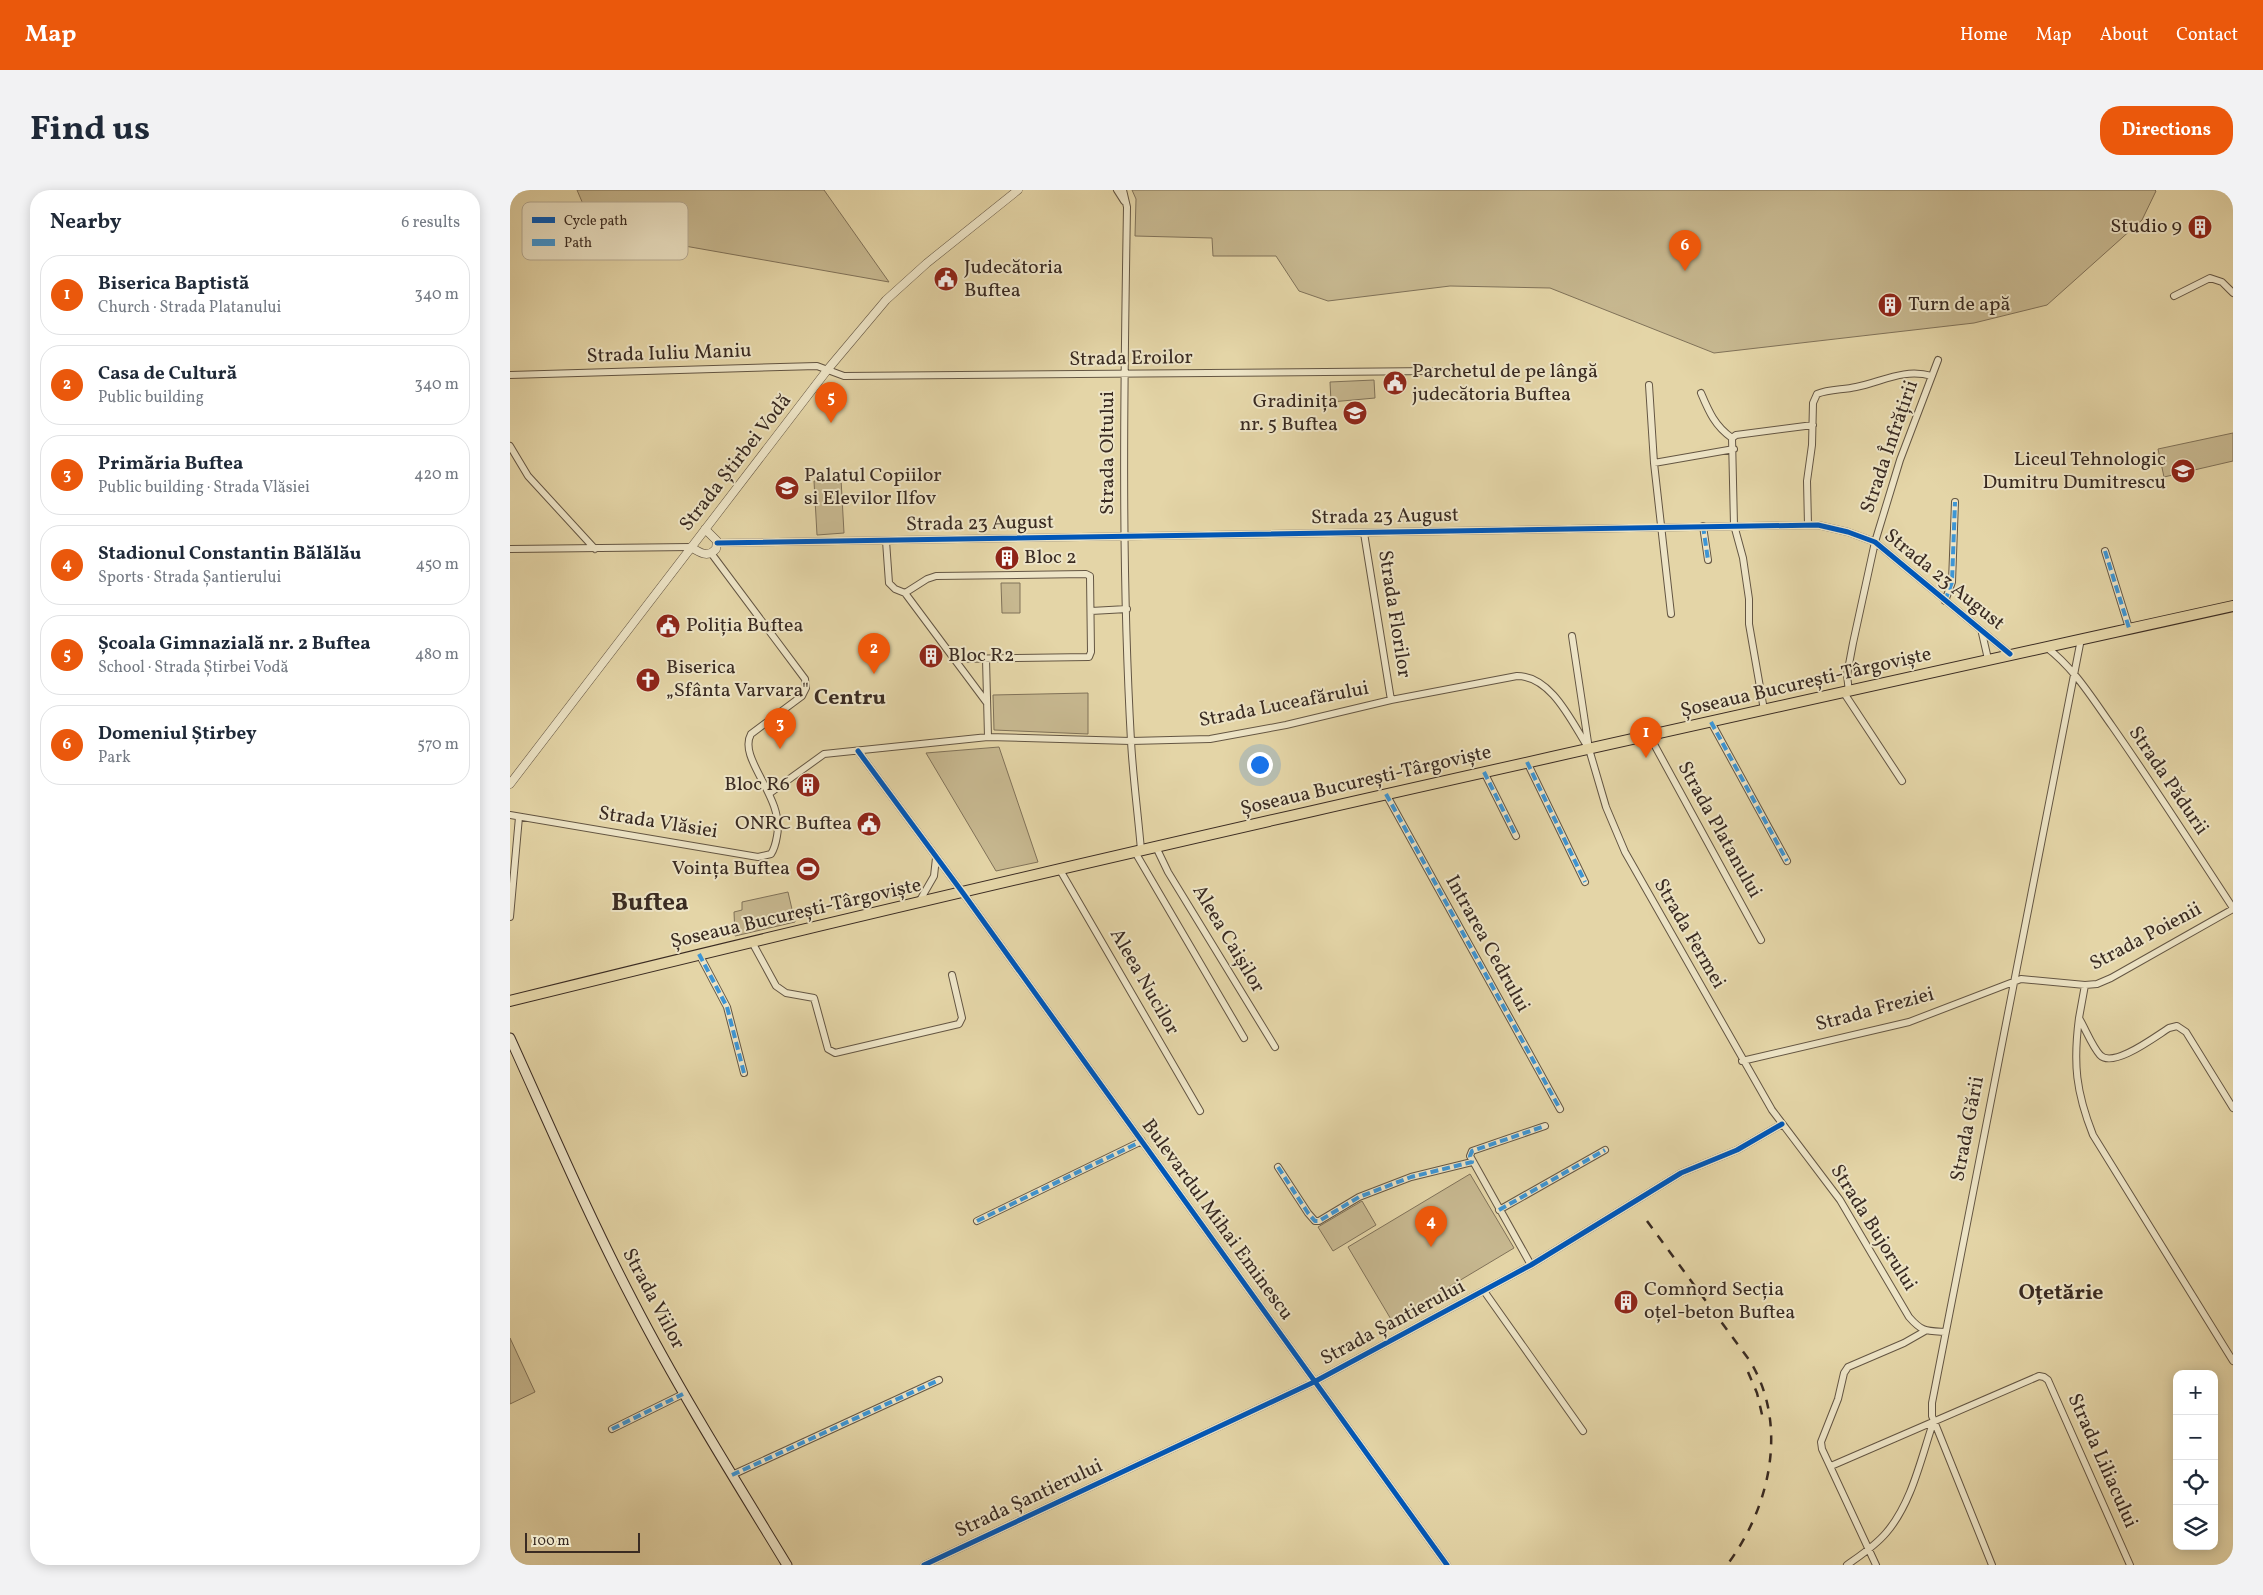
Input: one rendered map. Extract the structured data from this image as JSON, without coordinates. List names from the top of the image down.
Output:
{
  "streets": {
    "main road": ["Șoseaua București-Târgoviște", "Strada Viilor"],
    "street": [
      "Strada Iuliu Maniu",
      "Strada Eroilor",
      "Strada Înfrățirii",
      "Strada Oltului",
      "Strada Știrbei Vodă",
      "Strada 23 August",
      "Strada Florilor",
      "Strada Luceafărului",
      "Strada Pădurii",
      "Strada Vlăsiei",
      "Strada Platanului",
      "Strada Fermei",
      "Strada Poienii",
      "Aleea Caișilor",
      "Intrarea Cedrului",
      "Aleea Nucilor",
      "Strada Freziei",
      "Strada Gării",
      "Bulevardul Mihai Eminescu",
      "Strada Bujorului",
      "Strada Șantierului",
      "Strada Liliacului"
    ]
  },
  "crossings": [
    ["Strada Iuliu Maniu", "Strada Eroilor"],
    ["Strada Iuliu Maniu", "Strada Știrbei Vodă"],
    ["Strada Eroilor", "Strada Oltului"],
    ["Strada Eroilor", "Strada Știrbei Vodă"],
    ["Strada Înfrățirii", "Strada 23 August"],
    ["Strada Înfrățirii", "Șoseaua București-Târgoviște"],
    ["Strada Oltului", "Strada 23 August"],
    ["Strada Oltului", "Șoseaua București-Târgoviște"],
    ["Strada Oltului", "Strada Luceafărului"],
    ["Strada 23 August", "Strada Florilor"],
    ["Strada 23 August", "Șoseaua București-Târgoviște"],
    ["Strada Florilor", "Strada Luceafărului"],
    ["Șoseaua București-Târgoviște", "Strada Luceafărului"],
    ["Șoseaua București-Târgoviște", "Strada Pădurii"],
    ["Șoseaua București-Târgoviște", "Strada Platanului"],
    ["Șoseaua București-Târgoviște", "Strada Fermei"],
    ["Șoseaua București-Târgoviște", "Aleea Caișilor"],
    ["Șoseaua București-Târgoviște", "Intrarea Cedrului"],
    ["Șoseaua București-Târgoviște", "Aleea Nucilor"],
    ["Șoseaua București-Târgoviște", "Strada Gării"],
    ["Șoseaua București-Târgoviște", "Bulevardul Mihai Eminescu"],
    ["Strada Luceafărului", "Strada Vlăsiei"],
    ["Strada Luceafărului", "Strada Fermei"],
    ["Strada Luceafărului", "Bulevardul Mihai Eminescu"],
    ["Strada Pădurii", "Strada Poienii"],
    ["Strada Pădurii", "Strada Gării"],
    ["Strada Fermei", "Strada Freziei"],
    ["Strada Fermei", "Strada Bujorului"],
    ["Strada Fermei", "Strada Șantierului"],
    ["Strada Poienii", "Strada Freziei"],
    ["Strada Poienii", "Strada Gării"],
    ["Strada Freziei", "Strada Gării"],
    ["Strada Gării", "Strada Liliacului"],
    ["Bulevardul Mihai Eminescu", "Strada Șantierului"],
    ["Strada Bujorului", "Strada Șantierului"]
  ],
  "districts": ["Centru", "Buftea", "Oțetărie"],
  "places": {
    "building": [
      "Studio 9",
      "Turn de apă",
      "Bloc 2",
      "Bloc R2",
      "Bloc R6",
      "Comnord Secția oțel-beton Buftea"
    ],
    "public building": [
      "Judecătoria Buftea",
      "Parchetul de pe lângă judecătoria Buftea",
      "Poliția Buftea",
      "ONRC Buftea"
    ],
    "school or university": ["Gradinița nr. 5 Buftea", "Liceul Tehnologic Dumitru Dumitrescu", "Palatul Copiilor si Elevilor Ilfov"],
    "church": ["Biserica „Sfânta Varvara\""],
    "sports": ["Voința Buftea"]
  },
  "legend": ["Cycle path", "Path"],
  "scale_bar": "100 m",
  "page": {
    "header": "Map",
    "nav": [
      "Home",
      "Map",
      "About",
      "Contact"
    ],
    "title": "Find us",
    "buttons": "Directions",
    "heading": ["Nearby", "6 results"],
    "pins": [
      "6",
      "5",
      "2",
      "3",
      "1",
      "4"
    ],
    "list": [
      {
        "mark": "1",
        "name": "Biserica Baptistă",
        "note": "Church · Strada Platanului",
        "value": "340 m"
      },
      {
        "mark": "2",
        "name": "Casa de Cultură",
        "note": "Public building",
        "value": "340 m"
      },
      {
        "mark": "3",
        "name": "Primăria Buftea",
        "note": "Public building · Strada Vlăsiei",
        "value": "420 m"
      },
      {
        "mark": "4",
        "name": "Stadionul Constantin Bălălău",
        "note": "Sports · Strada Șantierului",
        "value": "450 m"
      },
      {
        "mark": "5",
        "name": "Școala Gimnazială nr. 2 Buftea",
        "note": "School · Strada Știrbei Vodă",
        "value": "480 m"
      },
      {
        "mark": "6",
        "name": "Domeniul Știrbey",
        "note": "Park",
        "value": "570 m"
      }
    ],
    "map_buttons": ["+", "−"],
    "scale": "100 m"
  }
}
